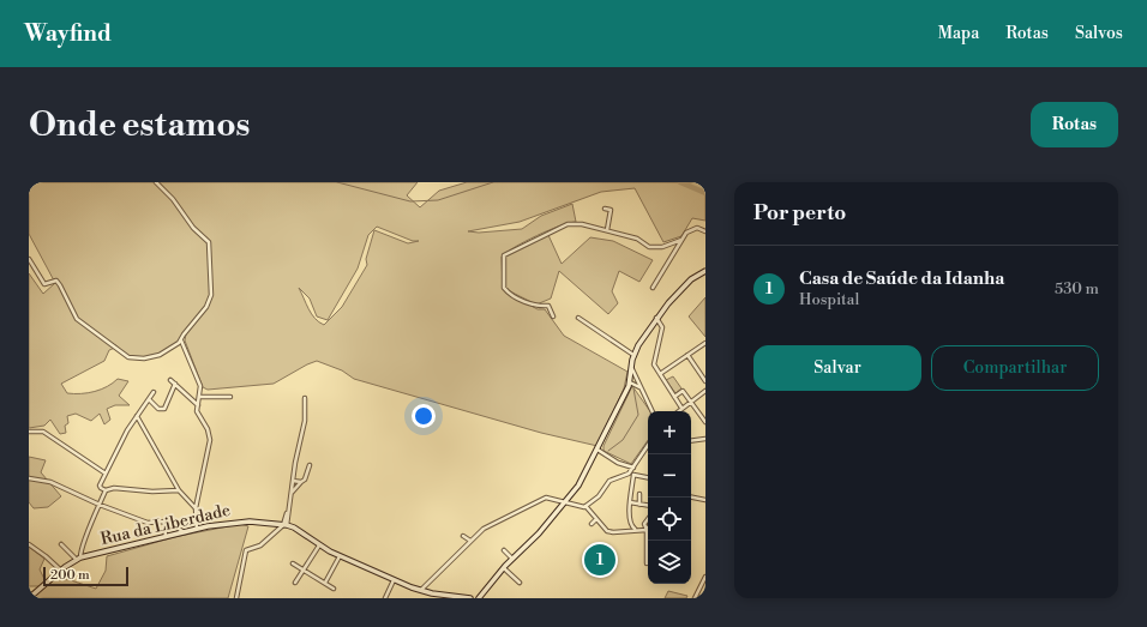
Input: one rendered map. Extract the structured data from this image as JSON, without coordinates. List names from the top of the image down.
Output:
{
  "streets": {
    "street": ["Rua da Liberdade"]
  },
  "scale_bar": "200 m",
  "page": {
    "header": "Wayfind",
    "nav": ["Mapa", "Rotas", "Salvos"],
    "buttons": [
      "Rotas",
      ["Salvar", "Compartilhar"]
    ],
    "title": "Onde estamos",
    "heading": "Por perto",
    "list": [
      {
        "mark": "1",
        "name": "Casa de Saúde da Idanha",
        "note": "Hospital",
        "value": "530 m"
      }
    ],
    "map_buttons": ["+", "−"],
    "pins": "1",
    "scale": "200 m"
  }
}
